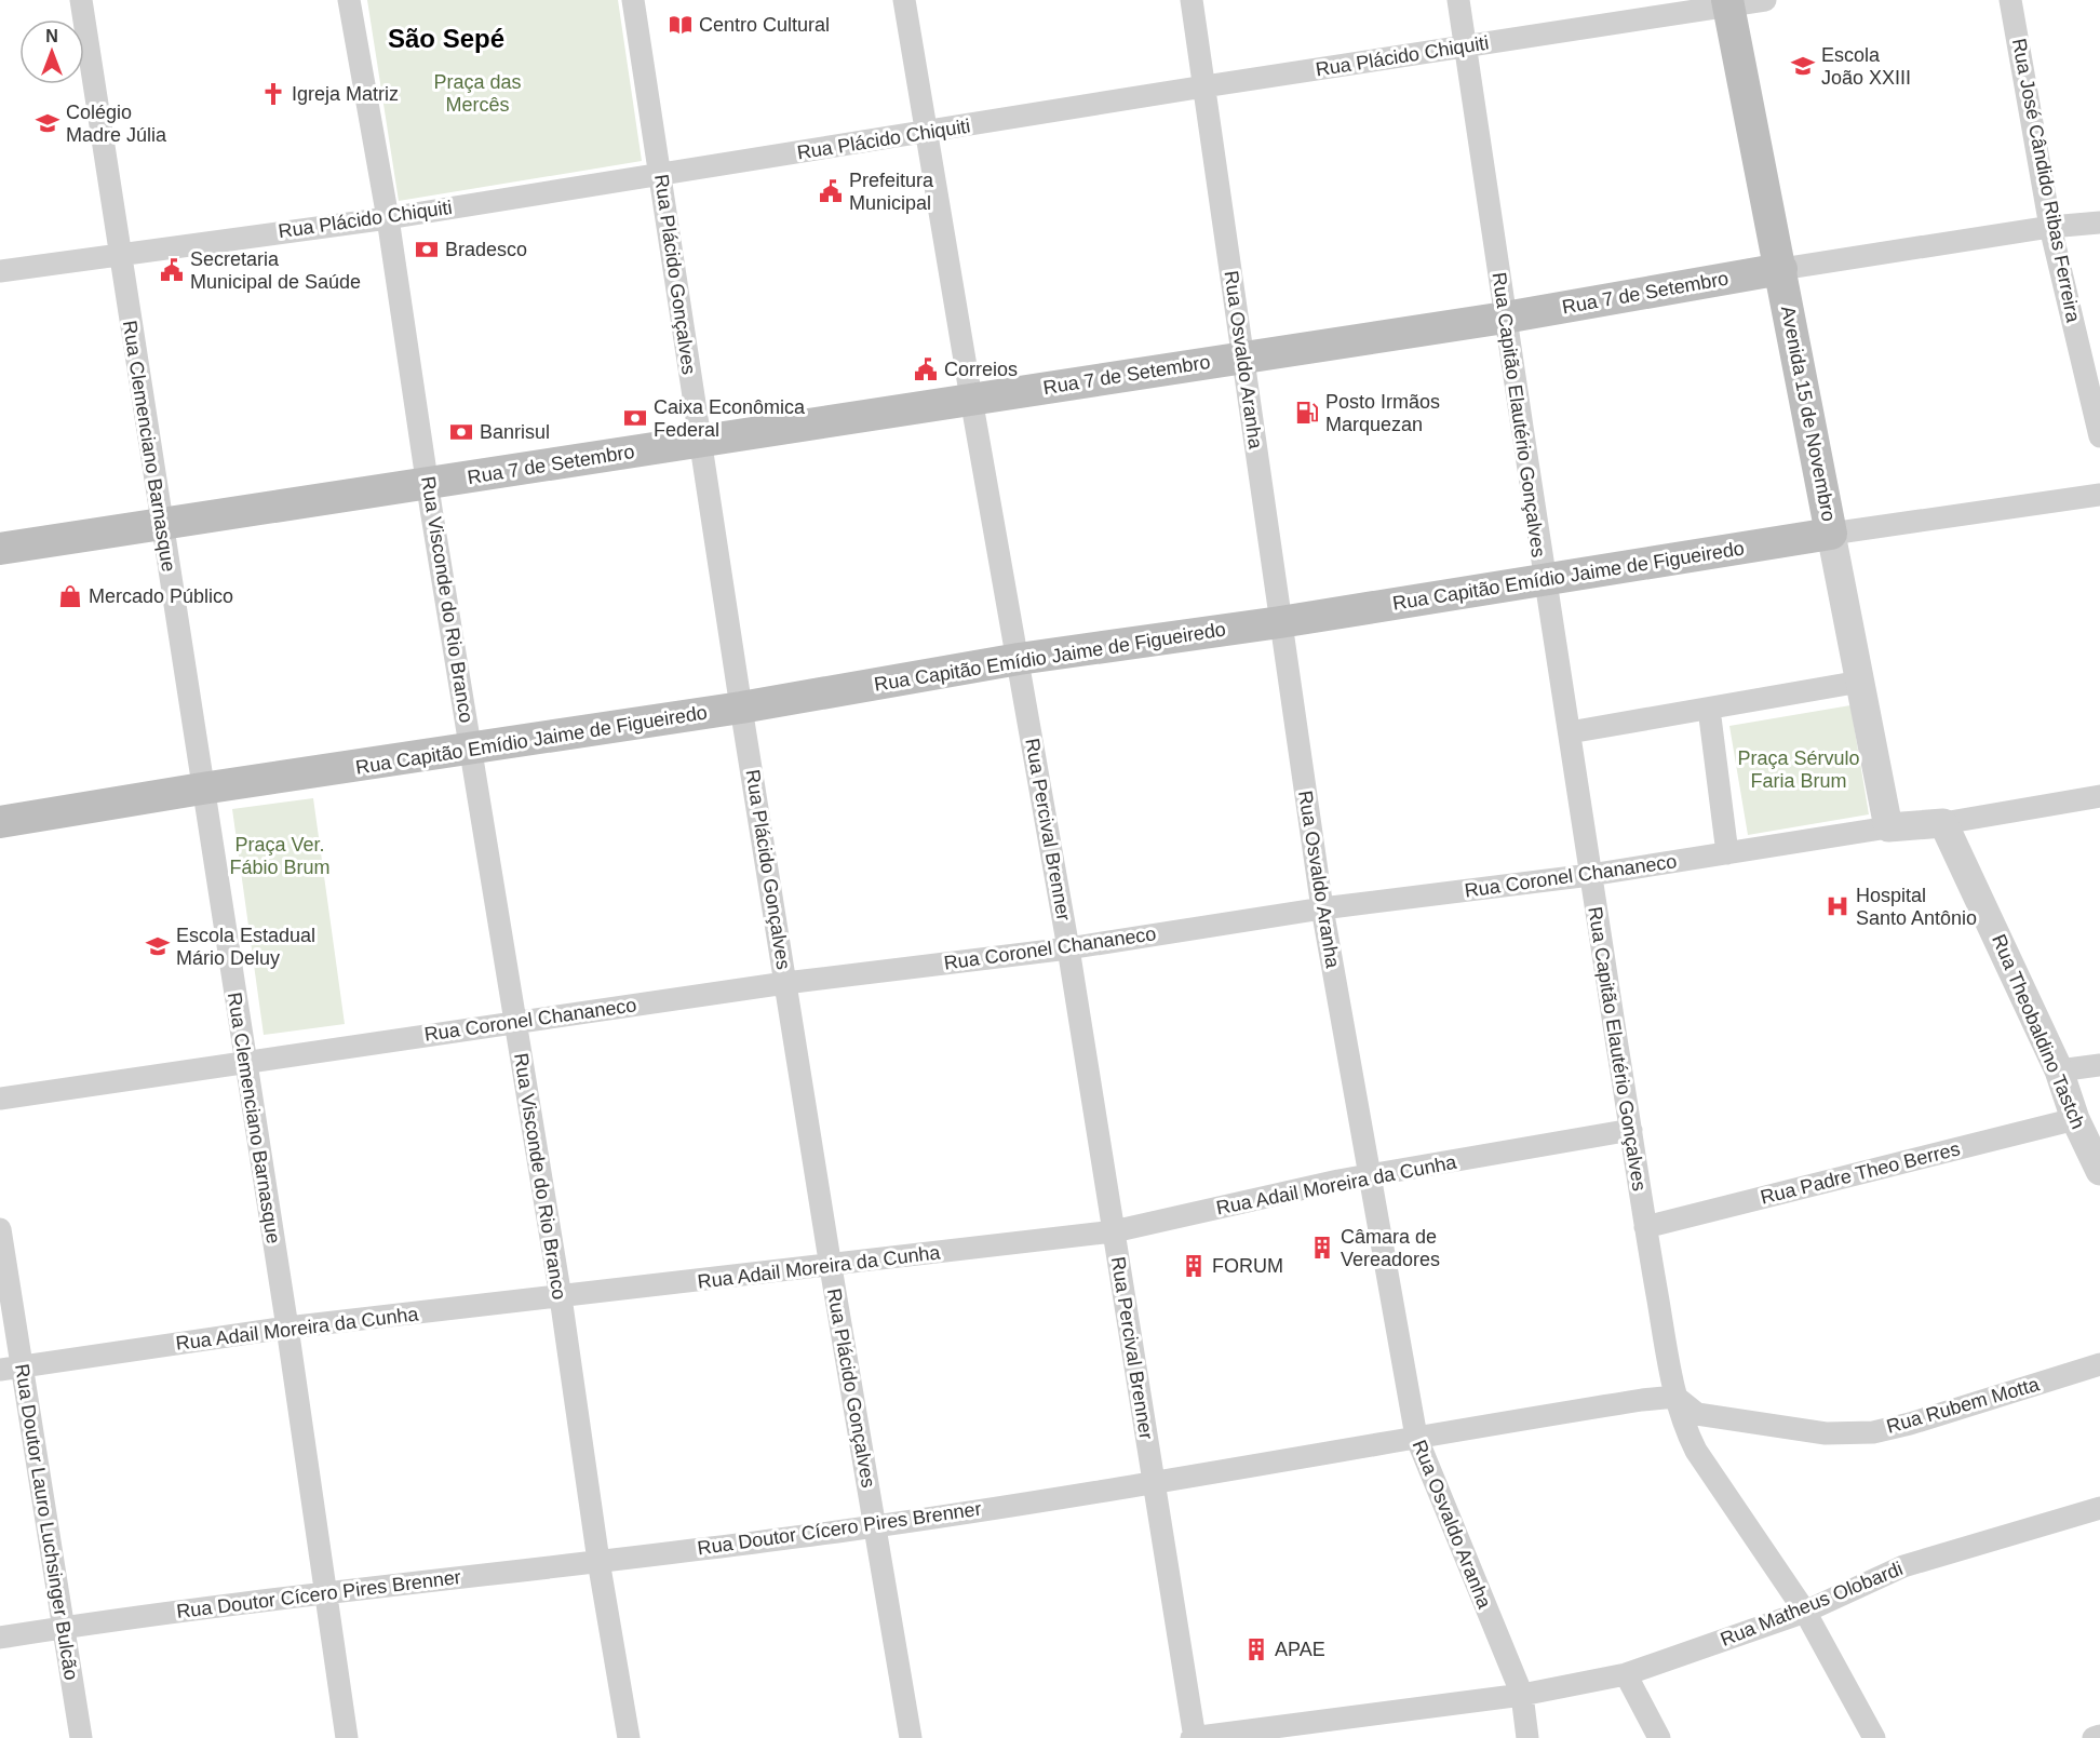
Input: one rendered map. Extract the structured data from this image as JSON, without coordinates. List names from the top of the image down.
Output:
{
  "streets": {
    "main road": ["Rua 7 de Setembro", "Avenida 15 de Novembro", "Rua Capitão Emídio Jaime de Figueiredo"],
    "street": [
      "Rua Plácido Chiquiti",
      "Rua José Cândido Ribas Ferreira",
      "Rua Plácido Gonçalves",
      "Rua Osvaldo Aranha",
      "Rua Capitão Elautério Gonçalves",
      "Rua Clemenciano Barnasque",
      "Rua Visconde do Rio Branco",
      "Rua Percival Brenner",
      "Rua Coronel Chananeco",
      "Rua Theobaldino Tastch",
      "Rua Padre Theo Berres",
      "Rua Adail Moreira da Cunha",
      "Rua Rubem Motta",
      "Rua Doutor Lauro Luchsinger Bulcão",
      "Rua Doutor Cícero Pires Brenner",
      "Rua Matheus Olobardi"
    ]
  },
  "crossings": [
    ["Rua Plácido Chiquiti", "Rua Plácido Gonçalves"],
    ["Rua Plácido Chiquiti", "Rua Osvaldo Aranha"],
    ["Rua Plácido Chiquiti", "Avenida 15 de Novembro"],
    ["Rua Plácido Chiquiti", "Rua Capitão Elautério Gonçalves"],
    ["Rua Plácido Chiquiti", "Rua Clemenciano Barnasque"],
    ["Rua Plácido Chiquiti", "Rua Visconde do Rio Branco"],
    ["Rua Plácido Chiquiti", "Rua Percival Brenner"],
    ["Rua José Cândido Ribas Ferreira", "Rua 7 de Setembro"],
    ["Rua Plácido Gonçalves", "Rua 7 de Setembro"],
    ["Rua Plácido Gonçalves", "Rua Capitão Emídio Jaime de Figueiredo"],
    ["Rua Plácido Gonçalves", "Rua Coronel Chananeco"],
    ["Rua Plácido Gonçalves", "Rua Adail Moreira da Cunha"],
    ["Rua Plácido Gonçalves", "Rua Doutor Cícero Pires Brenner"],
    ["Rua 7 de Setembro", "Rua Osvaldo Aranha"],
    ["Rua 7 de Setembro", "Avenida 15 de Novembro"],
    ["Rua 7 de Setembro", "Rua Capitão Elautério Gonçalves"],
    ["Rua 7 de Setembro", "Rua Clemenciano Barnasque"],
    ["Rua 7 de Setembro", "Rua Visconde do Rio Branco"],
    ["Rua 7 de Setembro", "Rua Percival Brenner"],
    ["Rua Osvaldo Aranha", "Rua Capitão Emídio Jaime de Figueiredo"],
    ["Rua Osvaldo Aranha", "Rua Coronel Chananeco"],
    ["Rua Osvaldo Aranha", "Rua Adail Moreira da Cunha"],
    ["Rua Osvaldo Aranha", "Rua Doutor Cícero Pires Brenner"],
    ["Rua Osvaldo Aranha", "Rua Matheus Olobardi"],
    ["Avenida 15 de Novembro", "Rua Capitão Emídio Jaime de Figueiredo"],
    ["Avenida 15 de Novembro", "Rua Coronel Chananeco"],
    ["Rua Capitão Elautério Gonçalves", "Rua Capitão Emídio Jaime de Figueiredo"],
    ["Rua Capitão Elautério Gonçalves", "Rua Coronel Chananeco"],
    ["Rua Capitão Elautério Gonçalves", "Rua Padre Theo Berres"],
    ["Rua Capitão Elautério Gonçalves", "Rua Adail Moreira da Cunha"],
    ["Rua Capitão Elautério Gonçalves", "Rua Rubem Motta"],
    ["Rua Capitão Elautério Gonçalves", "Rua Doutor Cícero Pires Brenner"],
    ["Rua Capitão Elautério Gonçalves", "Rua Matheus Olobardi"],
    ["Rua Clemenciano Barnasque", "Rua Capitão Emídio Jaime de Figueiredo"],
    ["Rua Clemenciano Barnasque", "Rua Coronel Chananeco"],
    ["Rua Clemenciano Barnasque", "Rua Adail Moreira da Cunha"],
    ["Rua Clemenciano Barnasque", "Rua Doutor Cícero Pires Brenner"],
    ["Rua Capitão Emídio Jaime de Figueiredo", "Rua Visconde do Rio Branco"],
    ["Rua Capitão Emídio Jaime de Figueiredo", "Rua Percival Brenner"],
    ["Rua Visconde do Rio Branco", "Rua Coronel Chananeco"],
    ["Rua Visconde do Rio Branco", "Rua Adail Moreira da Cunha"],
    ["Rua Visconde do Rio Branco", "Rua Doutor Cícero Pires Brenner"],
    ["Rua Percival Brenner", "Rua Coronel Chananeco"],
    ["Rua Percival Brenner", "Rua Adail Moreira da Cunha"],
    ["Rua Percival Brenner", "Rua Doutor Cícero Pires Brenner"],
    ["Rua Percival Brenner", "Rua Matheus Olobardi"],
    ["Rua Coronel Chananeco", "Rua Theobaldino Tastch"],
    ["Rua Theobaldino Tastch", "Rua Padre Theo Berres"],
    ["Rua Adail Moreira da Cunha", "Rua Doutor Lauro Luchsinger Bulcão"],
    ["Rua Rubem Motta", "Rua Doutor Cícero Pires Brenner"],
    ["Rua Doutor Lauro Luchsinger Bulcão", "Rua Doutor Cícero Pires Brenner"]
  ],
  "districts": ["São Sepé"],
  "parks": ["Praça das Mercês", "Praça Sérvulo Faria Brum", "Praça Ver. Fábio Brum"],
  "places": {
    "library": ["Centro Cultural"],
    "school or university": ["Escola João XXIII", "Colégio Madre Júlia", "Escola Estadual Mário Deluy"],
    "church": ["Igreja Matriz"],
    "public building": ["Prefeitura Municipal", "Secretaria Municipal de Saúde", "Correios"],
    "bank": ["Bradesco", "Caixa Econômica Federal", "Banrisul"],
    "fuel station": ["Posto Irmãos Marquezan"],
    "shop": ["Mercado Público"],
    "hospital": ["Hospital Santo Antônio"],
    "building": ["Câmara de Vereadores", "FORUM", "APAE"]
  },
  "north": "top"
}
